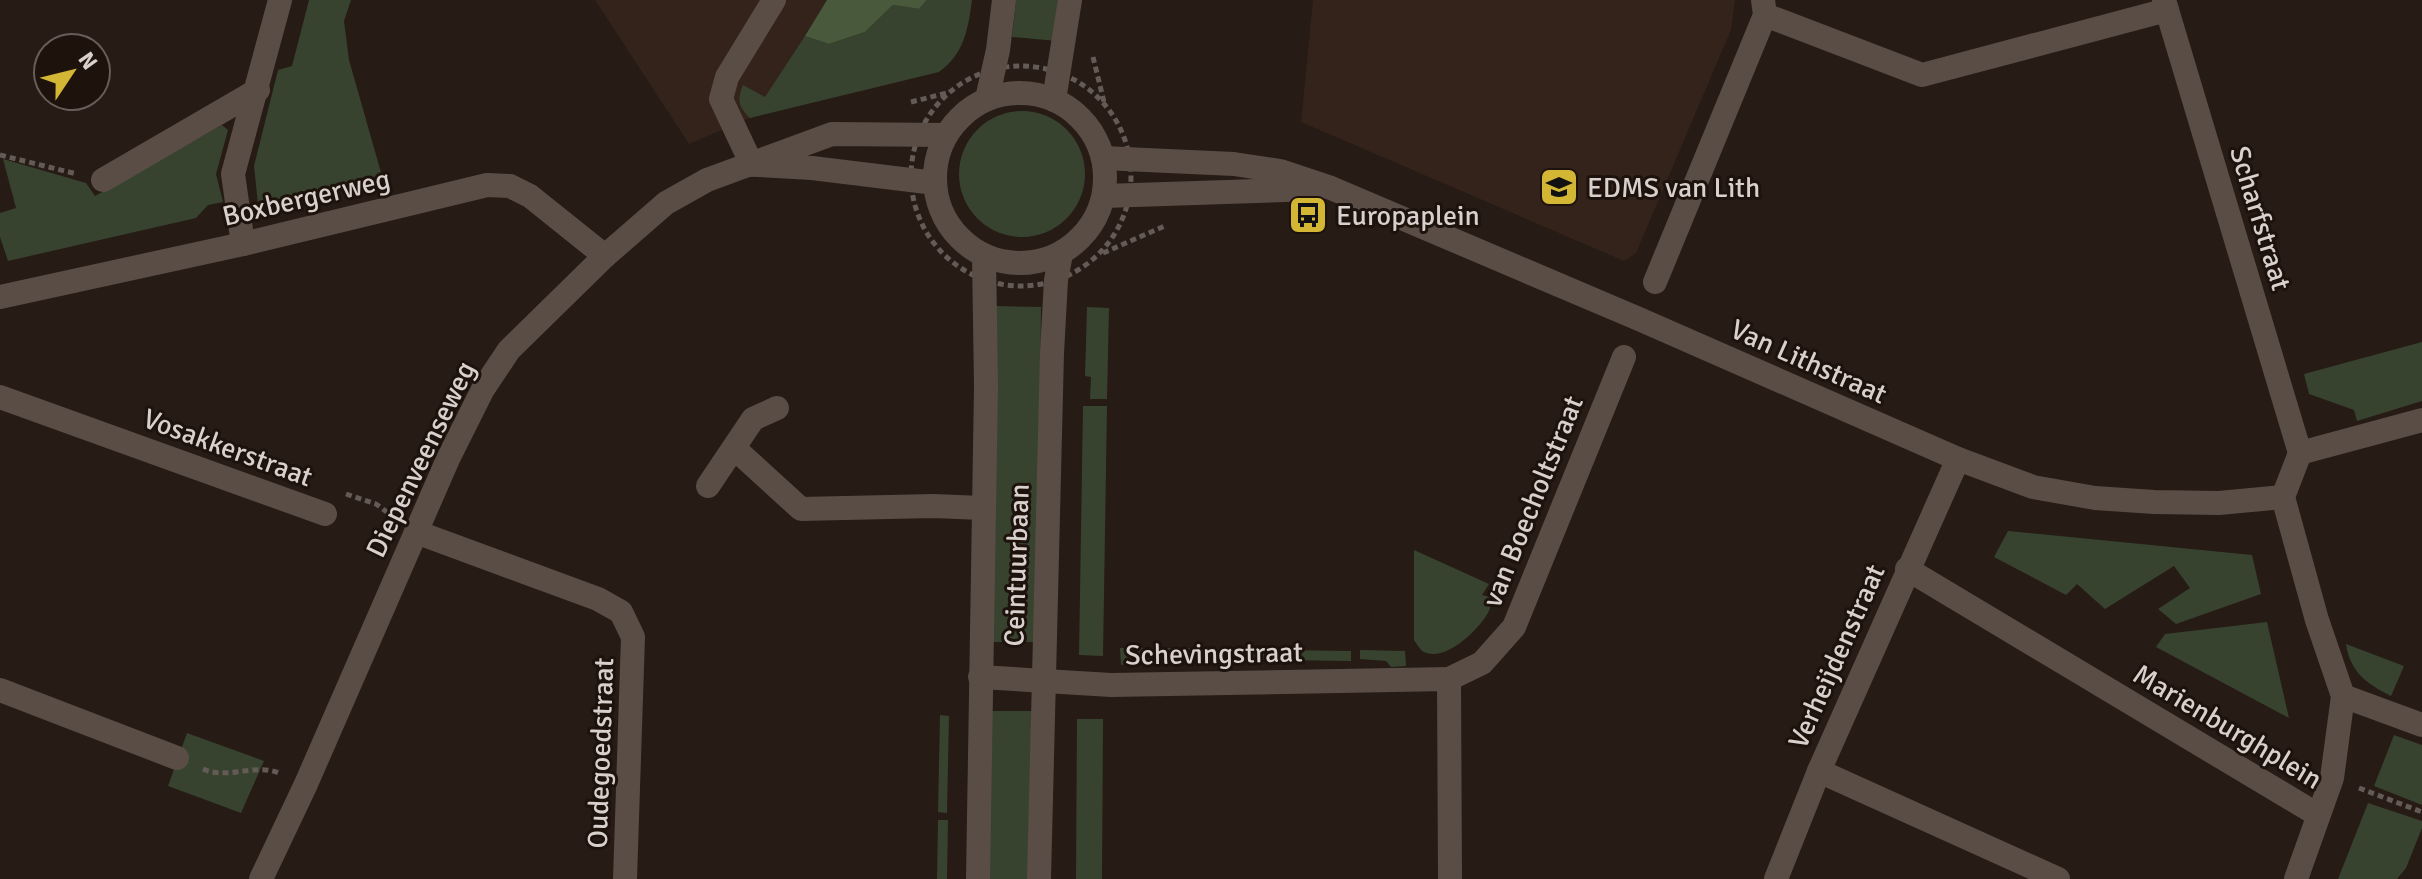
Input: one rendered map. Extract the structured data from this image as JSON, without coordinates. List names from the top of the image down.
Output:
{
  "streets": {
    "street": [
      "Boxbergerweg",
      "Scharfstraat",
      "Van Lithstraat",
      "Vosakkerstraat",
      "Diepenveenseweg",
      "van Boecholtstraat",
      "Ceintuurbaan",
      "Schevingstraat",
      "Verheijdenstraat",
      "Marienburghplein",
      "Oudegoedstraat"
    ]
  },
  "crossings": [
    ["Boxbergerweg", "Diepenveenseweg"],
    ["Van Lithstraat", "Diepenveenseweg"],
    ["Van Lithstraat", "Ceintuurbaan"],
    ["Van Lithstraat", "Verheijdenstraat"],
    ["Van Lithstraat", "Marienburghplein"],
    ["Vosakkerstraat", "Diepenveenseweg"],
    ["Vosakkerstraat", "Oudegoedstraat"],
    ["Diepenveenseweg", "Ceintuurbaan"],
    ["Diepenveenseweg", "Oudegoedstraat"],
    ["van Boecholtstraat", "Schevingstraat"],
    ["Ceintuurbaan", "Schevingstraat"],
    ["Verheijdenstraat", "Marienburghplein"]
  ],
  "places": {
    "school or university": ["EDMS van Lith"],
    "bus stop": ["Europaplein"]
  },
  "north": "top right"
}
